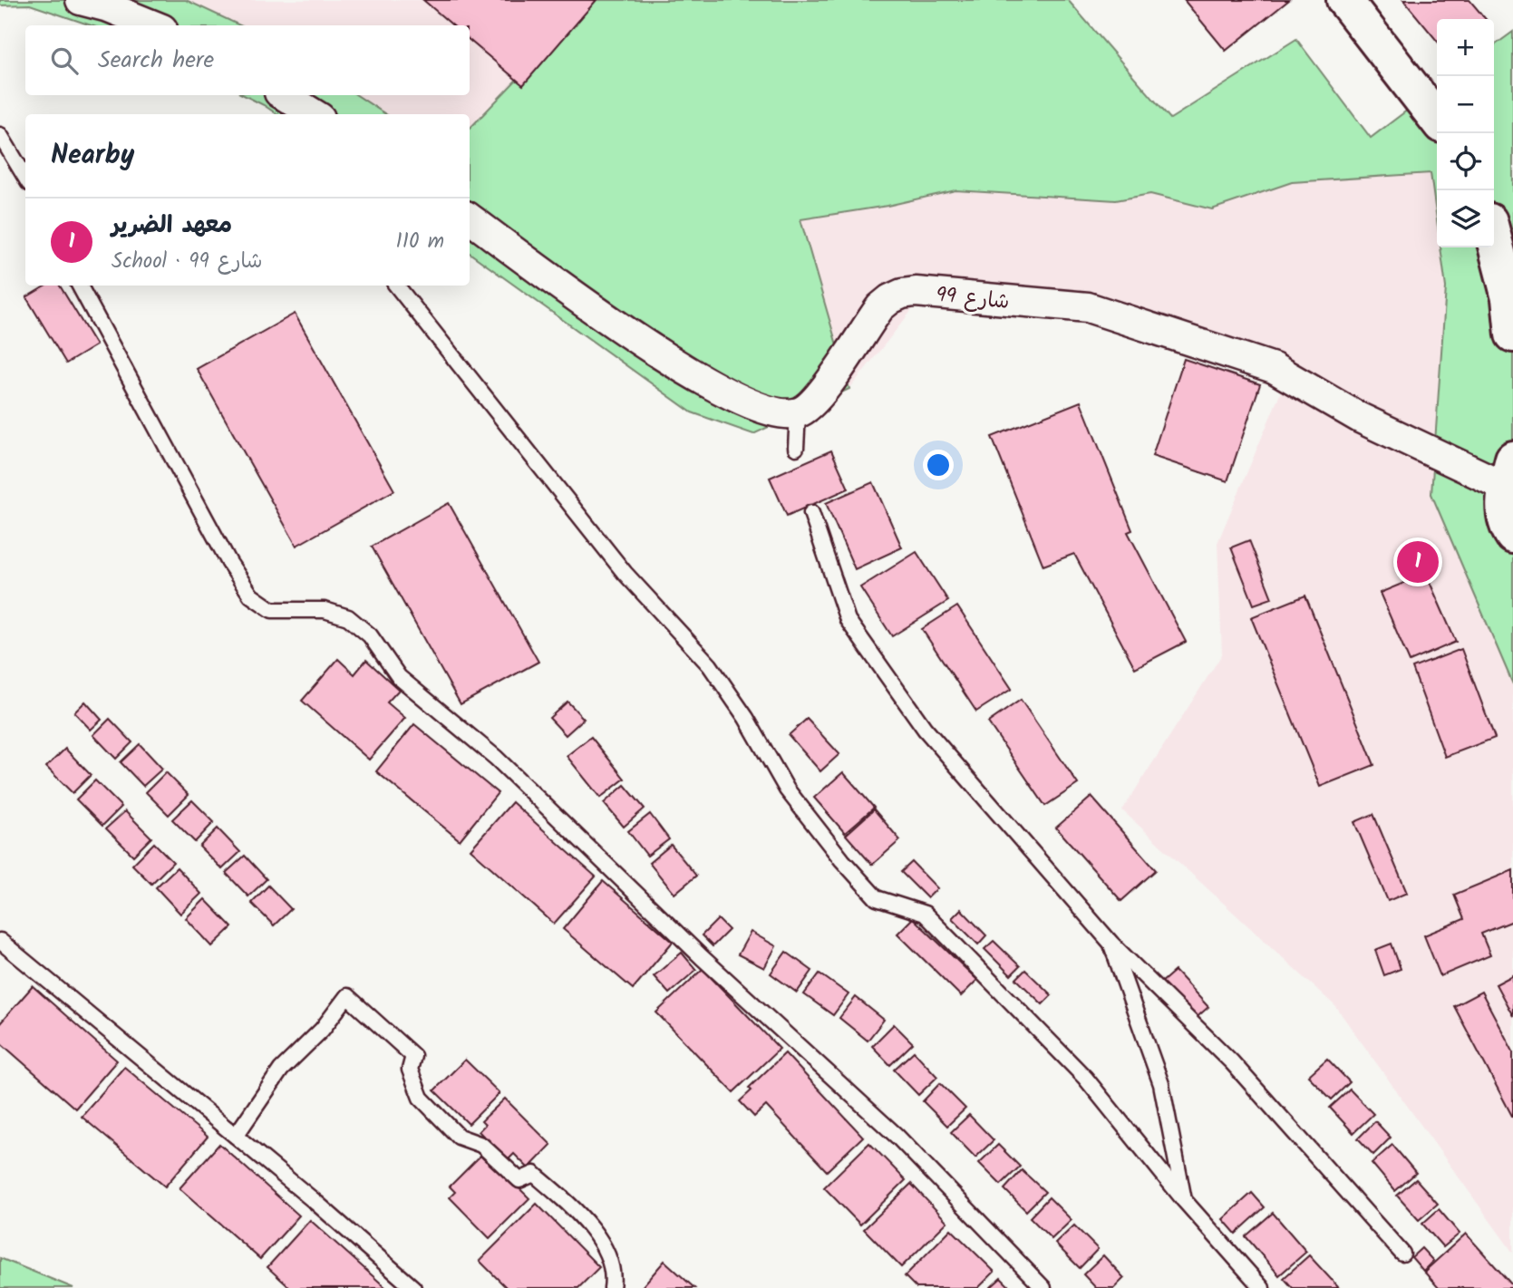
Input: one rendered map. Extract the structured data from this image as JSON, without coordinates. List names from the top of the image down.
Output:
{
  "streets": {
    "street": ["شارع 99"]
  },
  "page": {
    "map_buttons": ["+", "−"],
    "search": "Search here",
    "heading": "Nearby",
    "list": [
      {
        "mark": "1",
        "name": "معهد الضرير",
        "note": "School · شارع 99",
        "value": "110 m"
      }
    ],
    "pins": "1"
  }
}
